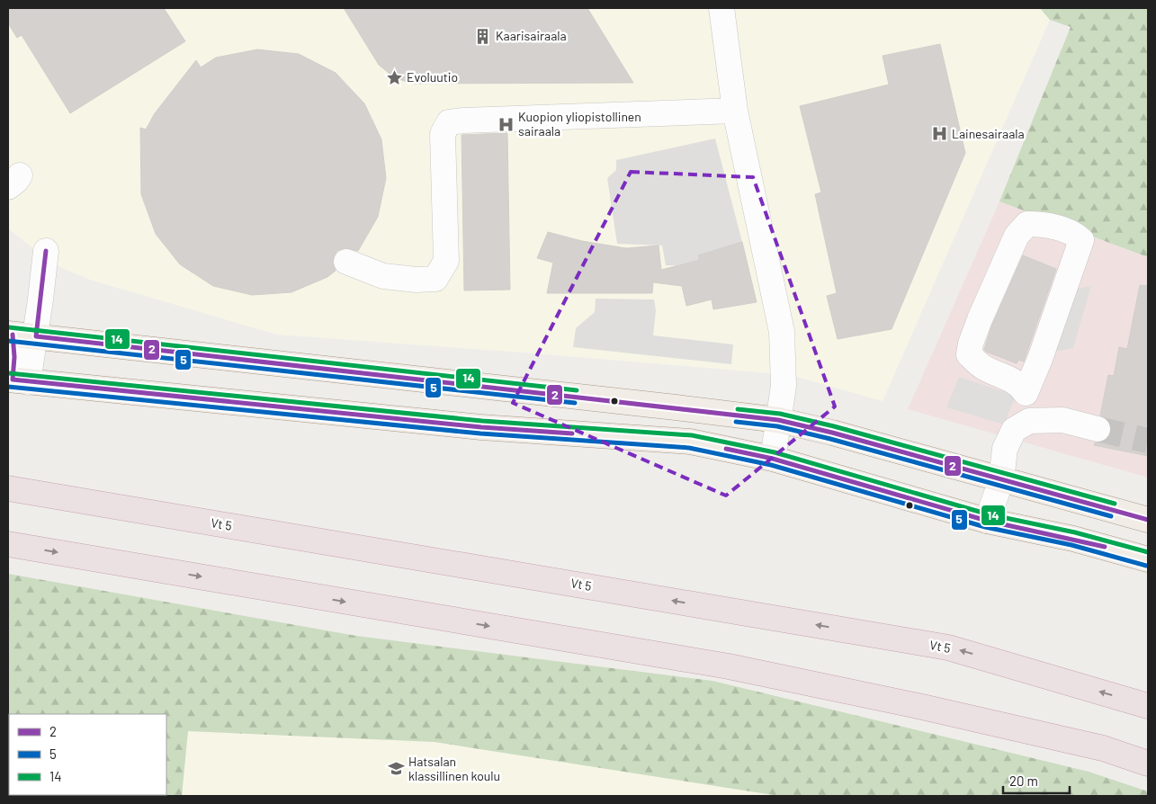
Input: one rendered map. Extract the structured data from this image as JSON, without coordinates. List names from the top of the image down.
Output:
{
  "streets": {
    "highway": ["Vt 5"]
  },
  "places": {
    "building": ["Kaarisairaala"],
    "place": ["Evoluutio"],
    "hospital": ["Kuopion yliopistollinen sairaala", "Lainesairaala"],
    "school or university": ["Hatsalan klassillinen koulu"]
  },
  "lines": ["transit line 2", "transit line 14", "transit line 5"],
  "legend": ["2", "5", "14"],
  "scale_bar": "20 m"
}
